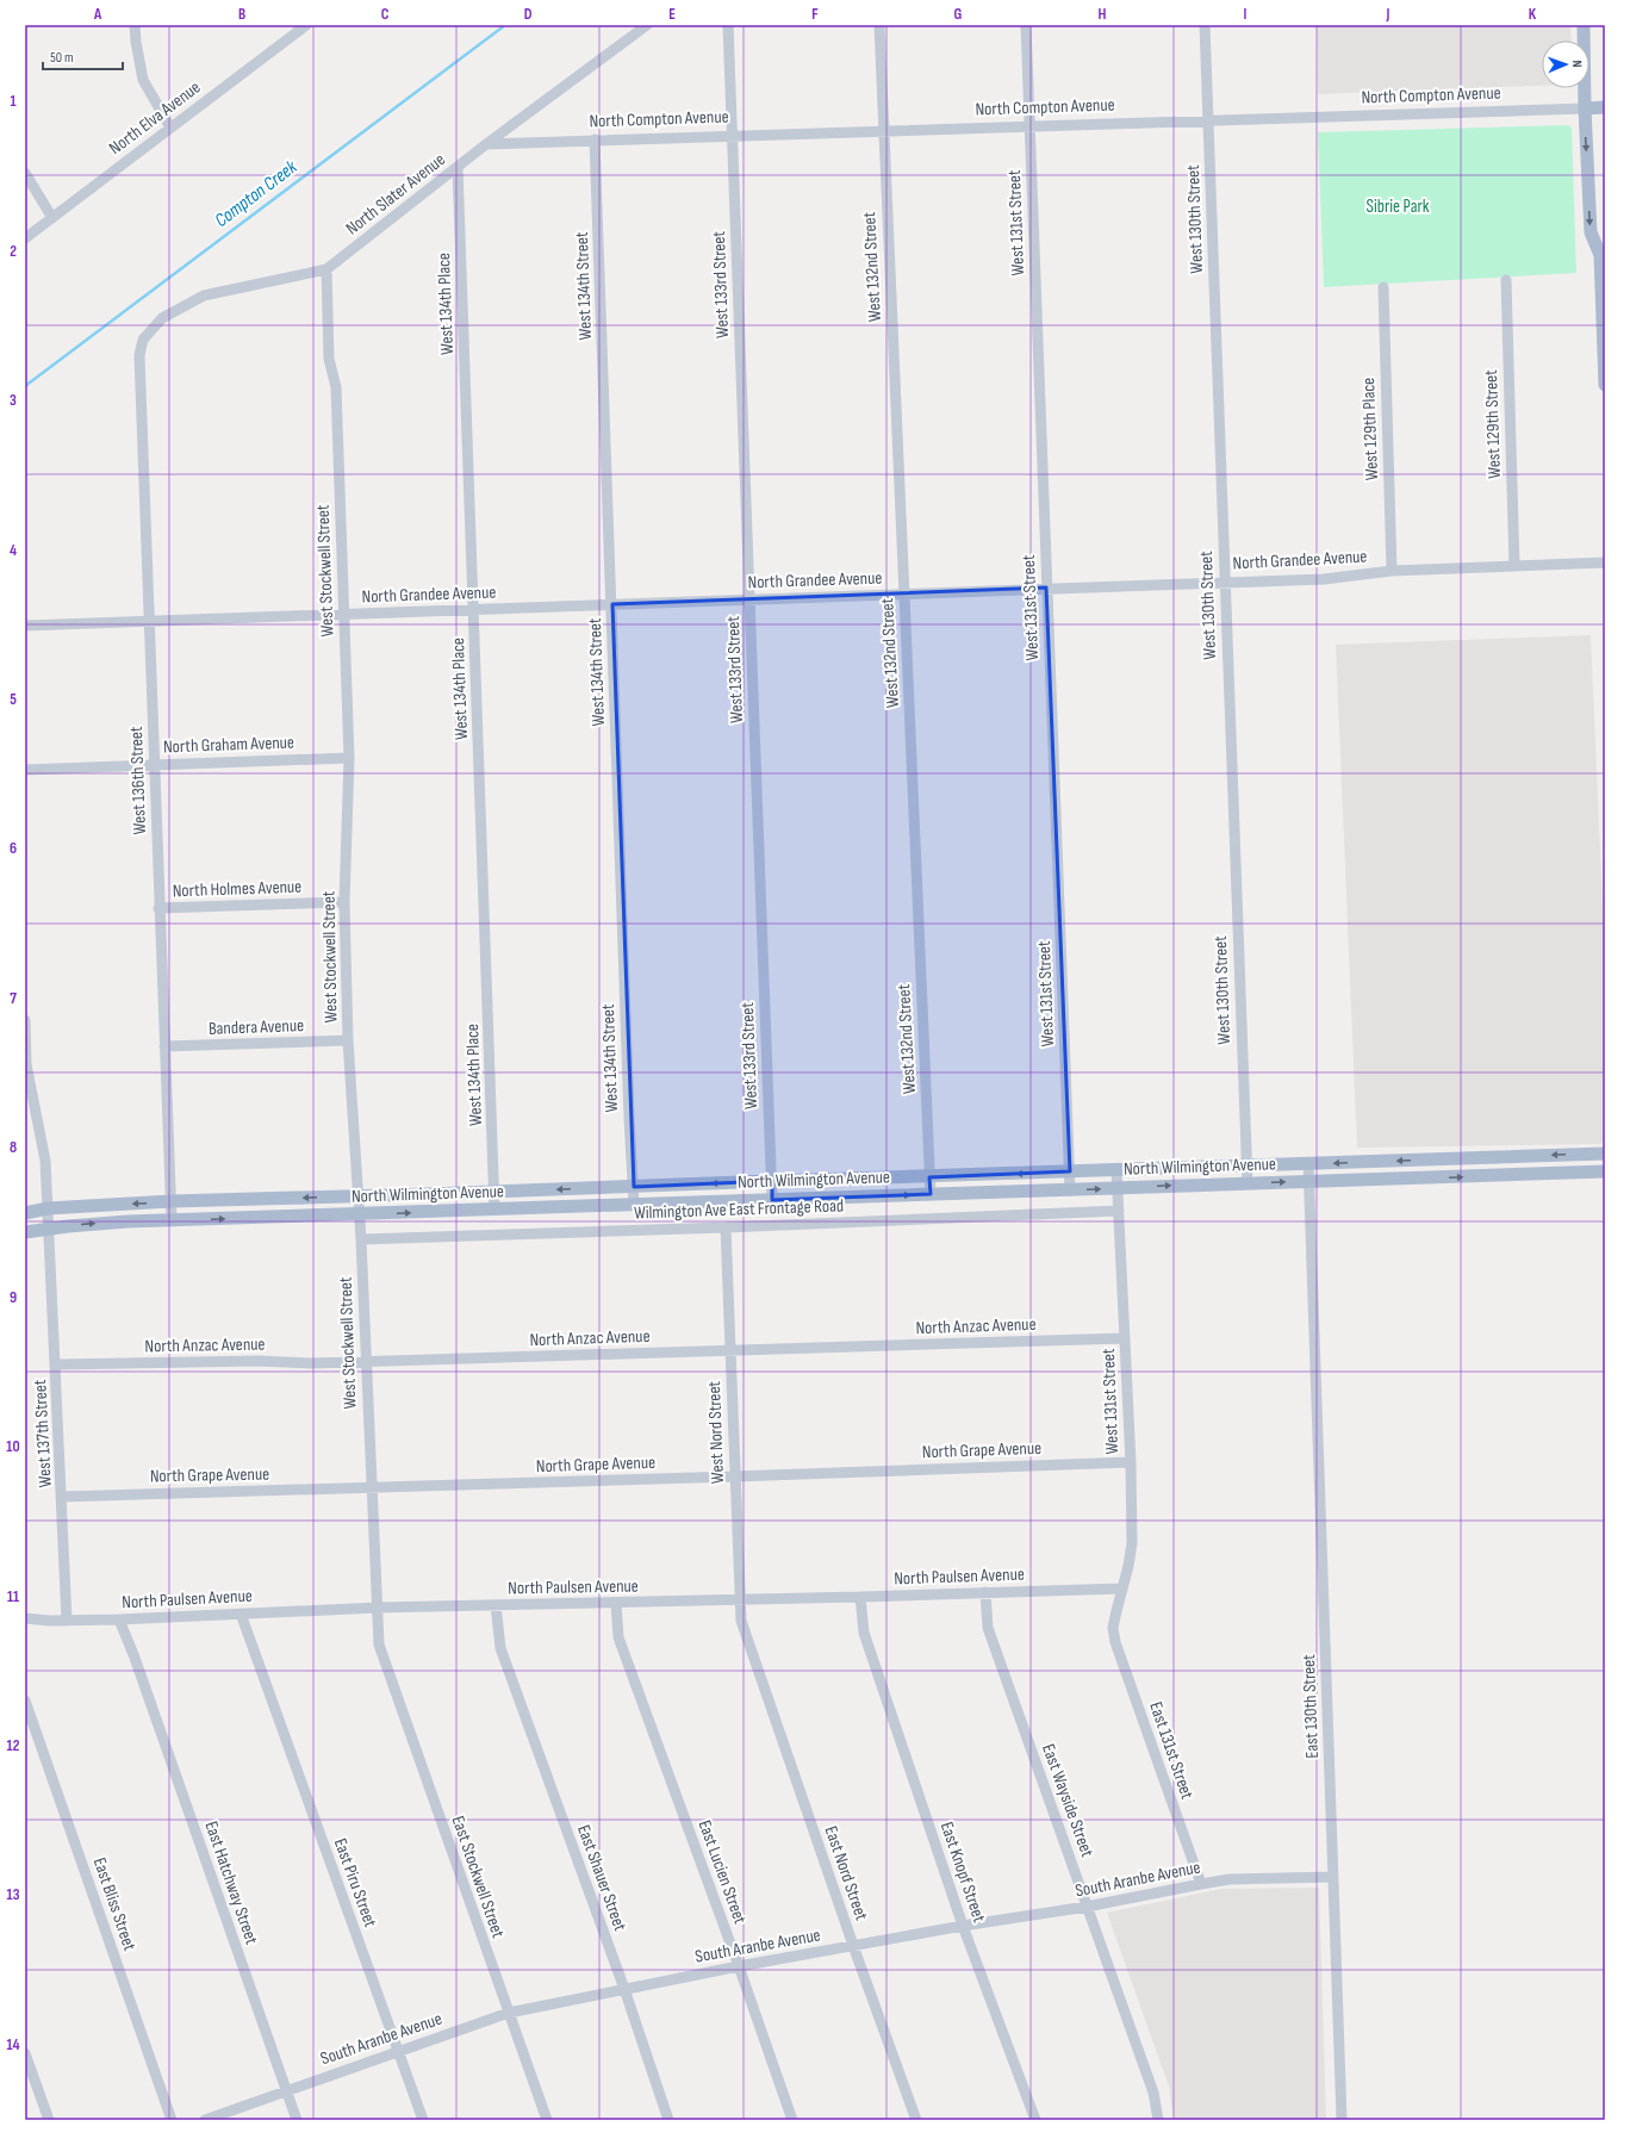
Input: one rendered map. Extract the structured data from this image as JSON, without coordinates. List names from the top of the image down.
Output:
{
  "streets": {
    "main road": ["North Compton Avenue", "North Wilmington Avenue"],
    "street": [
      "North Elva Avenue",
      "North Slater Avenue",
      "West 130th Street",
      "West 131st Street",
      "West 132nd Street",
      "West 133rd Street",
      "West 134th Street",
      "West 134th Place",
      "West 129th Street",
      "West 129th Place",
      "North Grandee Avenue",
      "West Stockwell Street",
      "North Graham Avenue",
      "West 136th Street",
      "North Holmes Avenue",
      "Bandera Avenue",
      "Wilmington Ave East Frontage Road",
      "North Anzac Avenue",
      "West Nord Street",
      "West 137th Street",
      "North Grape Avenue",
      "North Paulsen Avenue",
      "East 130th Street",
      "East 131st Street",
      "East Wayside Street",
      "East Lucien Street",
      "East Knopf Street",
      "East Nord Street",
      "East Stockwell Street",
      "East Shauer Street",
      "South Aranbe Avenue",
      "East Hatchway Street",
      "East Piru Street",
      "East Bliss Street"
    ]
  },
  "crossings": [
    ["North Compton Avenue", "North Slater Avenue"],
    ["North Compton Avenue", "West 130th Street"],
    ["North Compton Avenue", "West 131st Street"],
    ["North Compton Avenue", "West 132nd Street"],
    ["North Compton Avenue", "West 133rd Street"],
    ["North Compton Avenue", "West 134th Street"],
    ["North Slater Avenue", "West 134th Place"],
    ["North Slater Avenue", "West Stockwell Street"],
    ["North Slater Avenue", "West 136th Street"],
    ["West 130th Street", "North Grandee Avenue"],
    ["West 130th Street", "North Wilmington Avenue"],
    ["West 131st Street", "North Grandee Avenue"],
    ["West 131st Street", "North Wilmington Avenue"],
    ["West 131st Street", "Wilmington Ave East Frontage Road"],
    ["West 131st Street", "North Anzac Avenue"],
    ["West 131st Street", "North Grape Avenue"],
    ["West 131st Street", "North Paulsen Avenue"],
    ["West 131st Street", "East 131st Street"],
    ["West 132nd Street", "North Grandee Avenue"],
    ["West 132nd Street", "North Wilmington Avenue"],
    ["West 133rd Street", "North Grandee Avenue"],
    ["West 133rd Street", "North Wilmington Avenue"],
    ["West 134th Street", "North Grandee Avenue"],
    ["West 134th Street", "North Wilmington Avenue"],
    ["West 134th Place", "North Grandee Avenue"],
    ["West 134th Place", "North Wilmington Avenue"],
    ["West 129th Street", "North Grandee Avenue"],
    ["West 129th Place", "North Grandee Avenue"],
    ["North Grandee Avenue", "West Stockwell Street"],
    ["North Grandee Avenue", "West 136th Street"],
    ["West Stockwell Street", "North Graham Avenue"],
    ["West Stockwell Street", "North Holmes Avenue"],
    ["West Stockwell Street", "Bandera Avenue"],
    ["West Stockwell Street", "North Wilmington Avenue"],
    ["West Stockwell Street", "Wilmington Ave East Frontage Road"],
    ["West Stockwell Street", "North Anzac Avenue"],
    ["West Stockwell Street", "North Grape Avenue"],
    ["West Stockwell Street", "North Paulsen Avenue"],
    ["West Stockwell Street", "East Stockwell Street"],
    ["North Graham Avenue", "West 136th Street"],
    ["West 136th Street", "North Holmes Avenue"],
    ["West 136th Street", "Bandera Avenue"],
    ["West 136th Street", "North Wilmington Avenue"],
    ["North Wilmington Avenue", "West 137th Street"],
    ["North Wilmington Avenue", "East 130th Street"],
    ["Wilmington Ave East Frontage Road", "West Nord Street"],
    ["North Anzac Avenue", "West Nord Street"],
    ["North Anzac Avenue", "West 137th Street"],
    ["West Nord Street", "North Grape Avenue"],
    ["West Nord Street", "North Paulsen Avenue"],
    ["West Nord Street", "East Nord Street"],
    ["West 137th Street", "North Grape Avenue"],
    ["West 137th Street", "North Paulsen Avenue"],
    ["North Paulsen Avenue", "East Wayside Street"],
    ["North Paulsen Avenue", "East Lucien Street"],
    ["North Paulsen Avenue", "East Knopf Street"],
    ["North Paulsen Avenue", "East Shauer Street"],
    ["North Paulsen Avenue", "East Hatchway Street"],
    ["North Paulsen Avenue", "East Piru Street"],
    ["East 130th Street", "South Aranbe Avenue"],
    ["East 131st Street", "South Aranbe Avenue"],
    ["East Wayside Street", "South Aranbe Avenue"],
    ["East Lucien Street", "South Aranbe Avenue"],
    ["East Knopf Street", "South Aranbe Avenue"],
    ["East Nord Street", "South Aranbe Avenue"],
    ["East Stockwell Street", "South Aranbe Avenue"],
    ["East Shauer Street", "South Aranbe Avenue"],
    ["South Aranbe Avenue", "East Hatchway Street"],
    ["South Aranbe Avenue", "East Piru Street"]
  ],
  "water": ["Compton Creek"],
  "parks": ["Sibrie Park"],
  "scale_bar": "50 m",
  "north": "right",
  "grid": {
    "columns": [
      "A",
      "B",
      "C",
      "D",
      "E",
      "F",
      "G",
      "H",
      "I",
      "J",
      "K"
    ],
    "rows": [
      "1",
      "2",
      "3",
      "4",
      "5",
      "6",
      "7",
      "8",
      "9",
      "10",
      "11",
      "12",
      "13",
      "14"
    ]
  }
}
